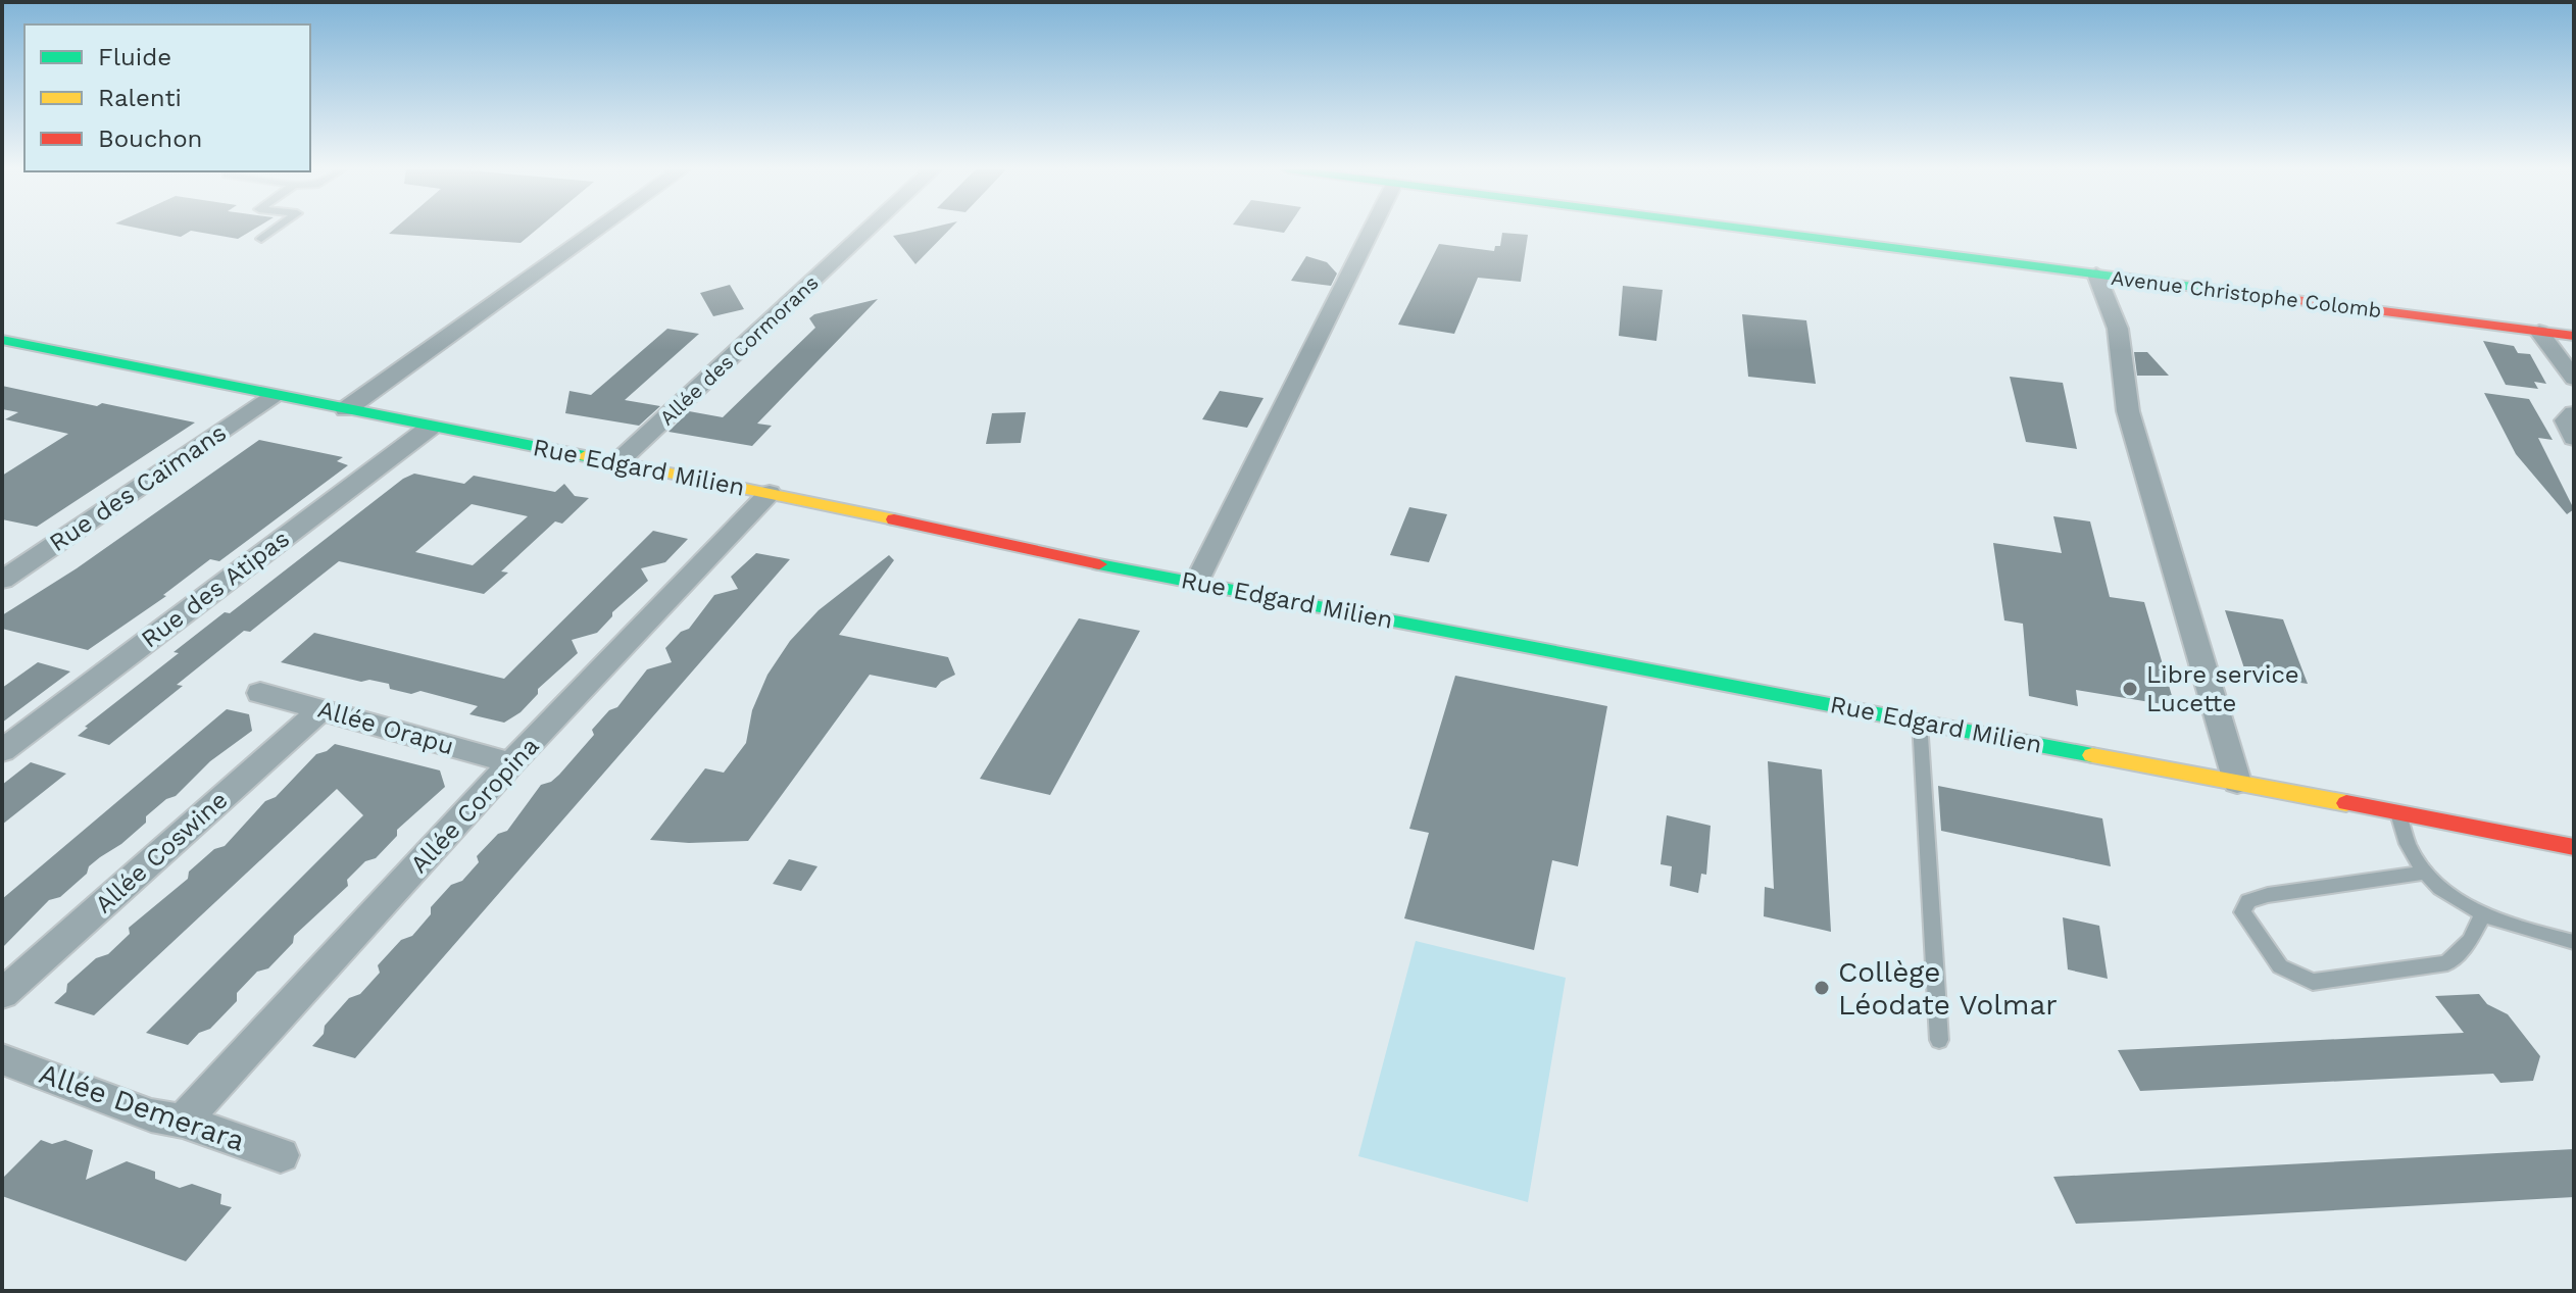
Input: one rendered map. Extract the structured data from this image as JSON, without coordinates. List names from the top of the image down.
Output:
{
  "streets": {
    "street": [
      "Avenue Christophe Colomb",
      "Allée des Cormorans",
      "Rue Edgard Milien",
      "Rue des Caïmans",
      "Rue des Atipas",
      "Allée Orapu",
      "Allée Coropina",
      "Allée Coswine",
      "Allée Demerara"
    ]
  },
  "crossings": [
    ["Allée des Cormorans", "Rue Edgard Milien"],
    ["Rue Edgard Milien", "Rue des Caïmans"],
    ["Rue Edgard Milien", "Rue des Atipas"],
    ["Rue Edgard Milien", "Allée Coropina"],
    ["Allée Orapu", "Allée Coropina"],
    ["Allée Orapu", "Allée Coswine"],
    ["Allée Coropina", "Allée Demerara"]
  ],
  "places": ["Libre service Lucette", "Collège Léodate Volmar"],
  "legend": ["Fluide", "Ralenti", "Bouchon"]
}
